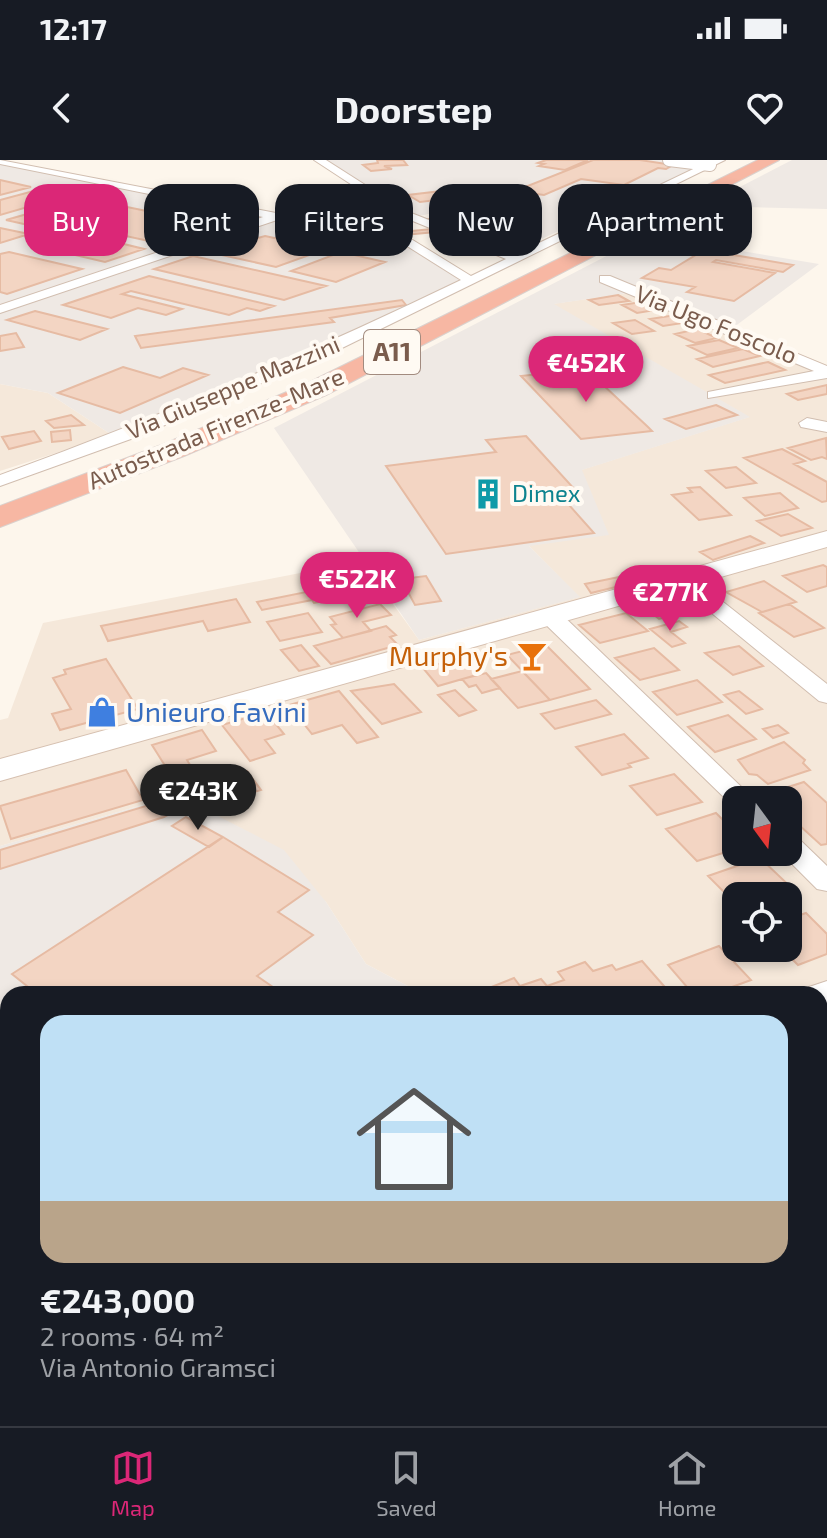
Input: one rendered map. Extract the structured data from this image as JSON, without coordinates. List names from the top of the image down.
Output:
{
  "streets": {
    "highway": ["A11", "Autostrada Firenze-Mare"],
    "street": ["Via Ugo Foscolo", "Via Giuseppe Mazzini"]
  },
  "places": {
    "building": ["Dimex"],
    "bar": ["Murphy's"],
    "shop": ["Unieuro Favini"]
  },
  "north": "bottom",
  "page": {
    "status": "12:17",
    "header": "Doorstep",
    "chip": [
      "Buy",
      "Rent",
      "Filters",
      "New",
      "Apartment"
    ],
    "price": [
      "€452K",
      "€522K",
      "€277K",
      "€243K"
    ],
    "list": [
      {
        "name": "€243,000",
        "note": "2 rooms · 64 m² · Via Antonio Gramsci"
      }
    ],
    "tabs": ["Map", "Saved", "Home"]
  }
}
